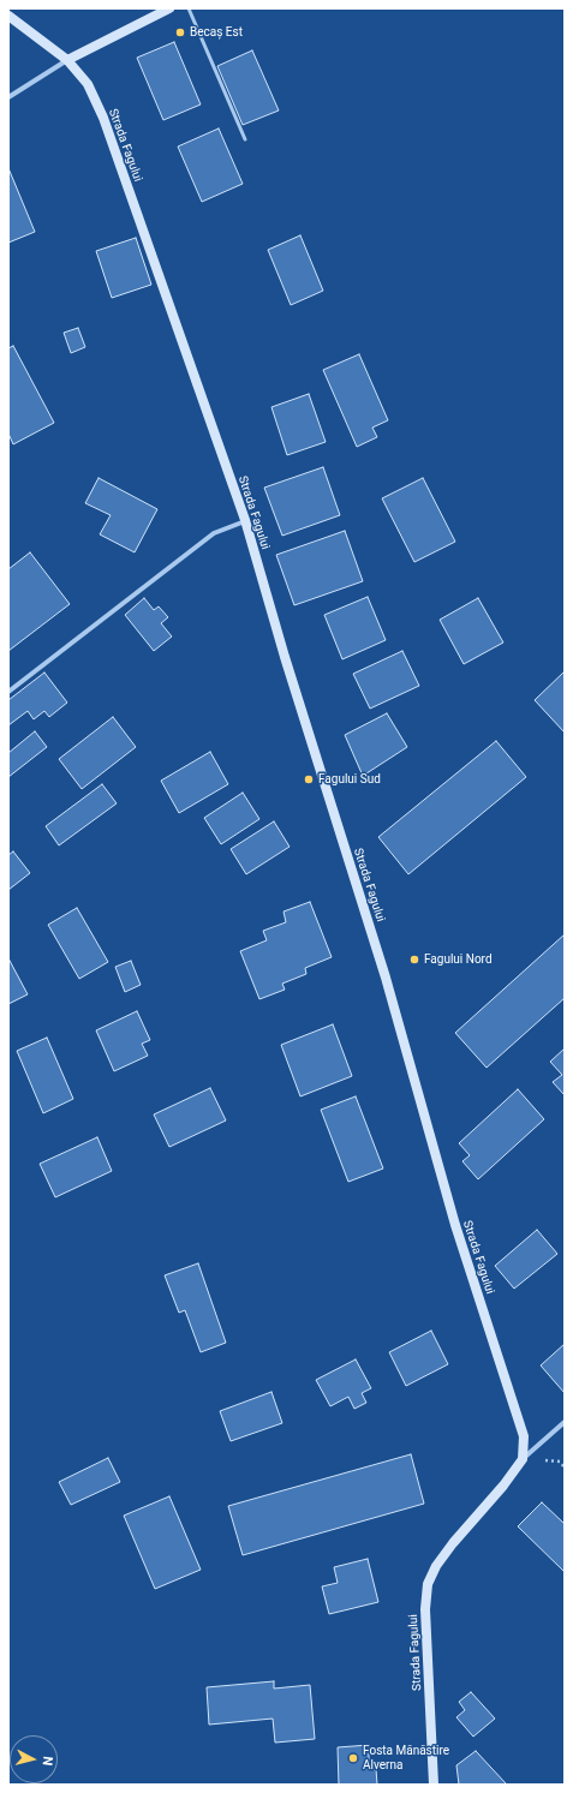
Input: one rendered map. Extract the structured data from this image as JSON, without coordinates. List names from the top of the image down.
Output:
{
  "streets": {
    "street": ["Strada Fagului"]
  },
  "places": [
    "Becaș Est",
    "Fagului Sud",
    "Fagului Nord",
    "Fosta Mănăstire Alverna"
  ],
  "north": "right"
}
